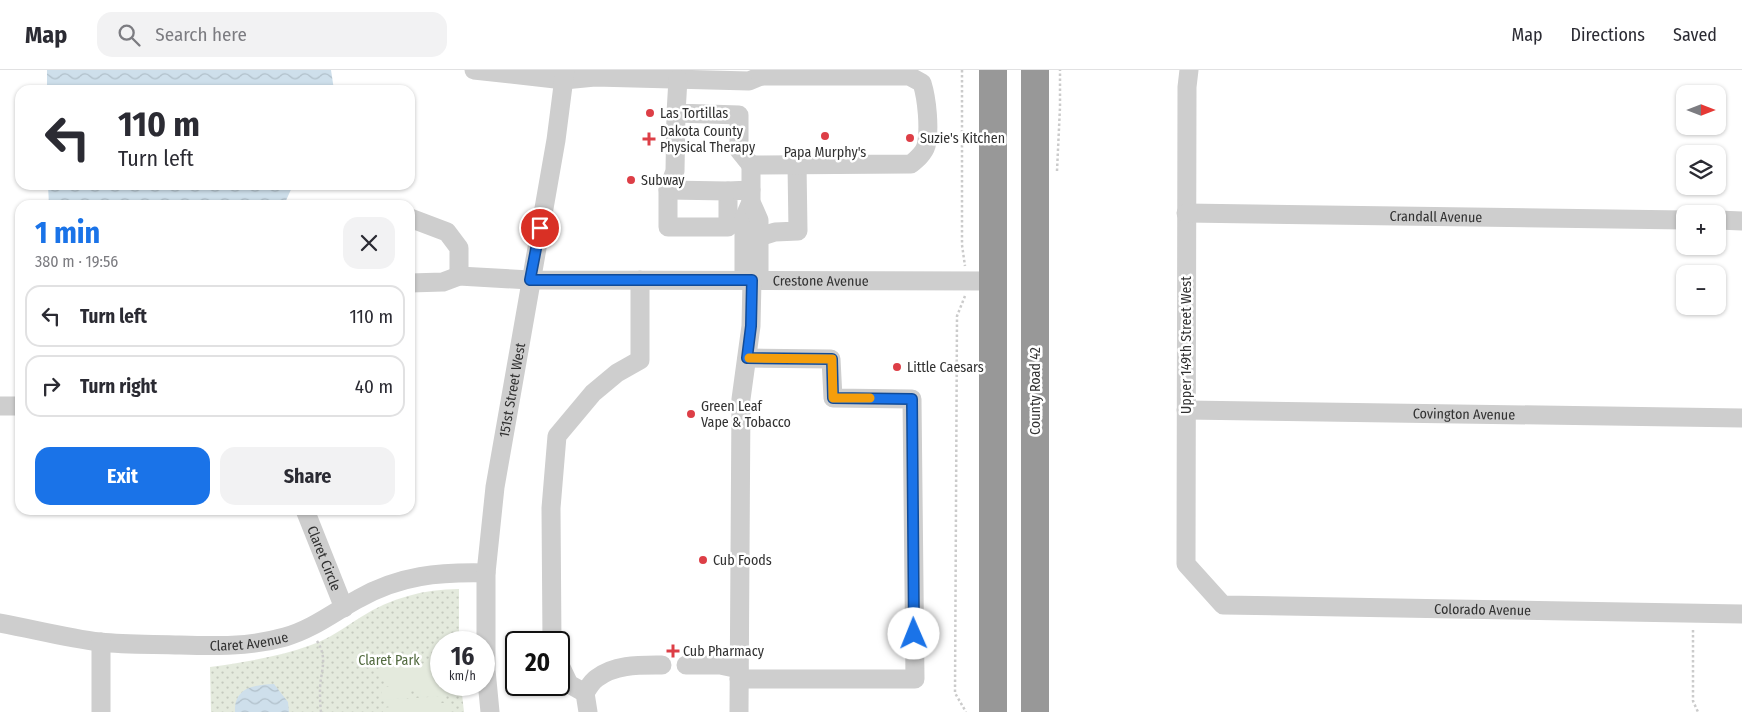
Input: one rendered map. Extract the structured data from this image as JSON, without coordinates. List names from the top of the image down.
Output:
{
  "streets": {
    "highway": ["County Road 42"],
    "street": [
      "Crandall Avenue",
      "Crestone Avenue",
      "Upper 149th Street West",
      "151st Street West",
      "Covington Avenue",
      "Claret Circle",
      "Colorado Avenue",
      "Claret Avenue"
    ]
  },
  "crossings": [
    ["Crandall Avenue", "Upper 149th Street West"],
    ["Crestone Avenue", "151st Street West"],
    ["Upper 149th Street West", "Covington Avenue"],
    ["Upper 149th Street West", "Colorado Avenue"],
    ["151st Street West", "Claret Avenue"],
    ["Claret Circle", "Claret Avenue"]
  ],
  "parks": ["Claret Park"],
  "places": {
    "other": [
      "Las Tortillas",
      "Papa Murphy's",
      "Suzie's Kitchen",
      "Subway",
      "Little Caesars",
      "Green Leaf Vape & Tobacco",
      "Cub Foods"
    ],
    "health": ["Dakota County Physical Therapy", "Cub Pharmacy"]
  },
  "north": "right",
  "page": {
    "header": "Map",
    "search": "Search here",
    "nav": ["Map", "Directions", "Saved"],
    "map_buttons": ["+", "−"],
    "turn": ["110 m", "Turn left"],
    "heading": ["1 min", "380 m · 19:56"],
    "list": [
      {
        "name": "Turn left",
        "value": "110 m"
      },
      {
        "name": "Turn right",
        "value": "40 m"
      }
    ],
    "buttons": ["Exit", "Share"],
    "speed": "16 km/h",
    "limit": "20"
  }
}
